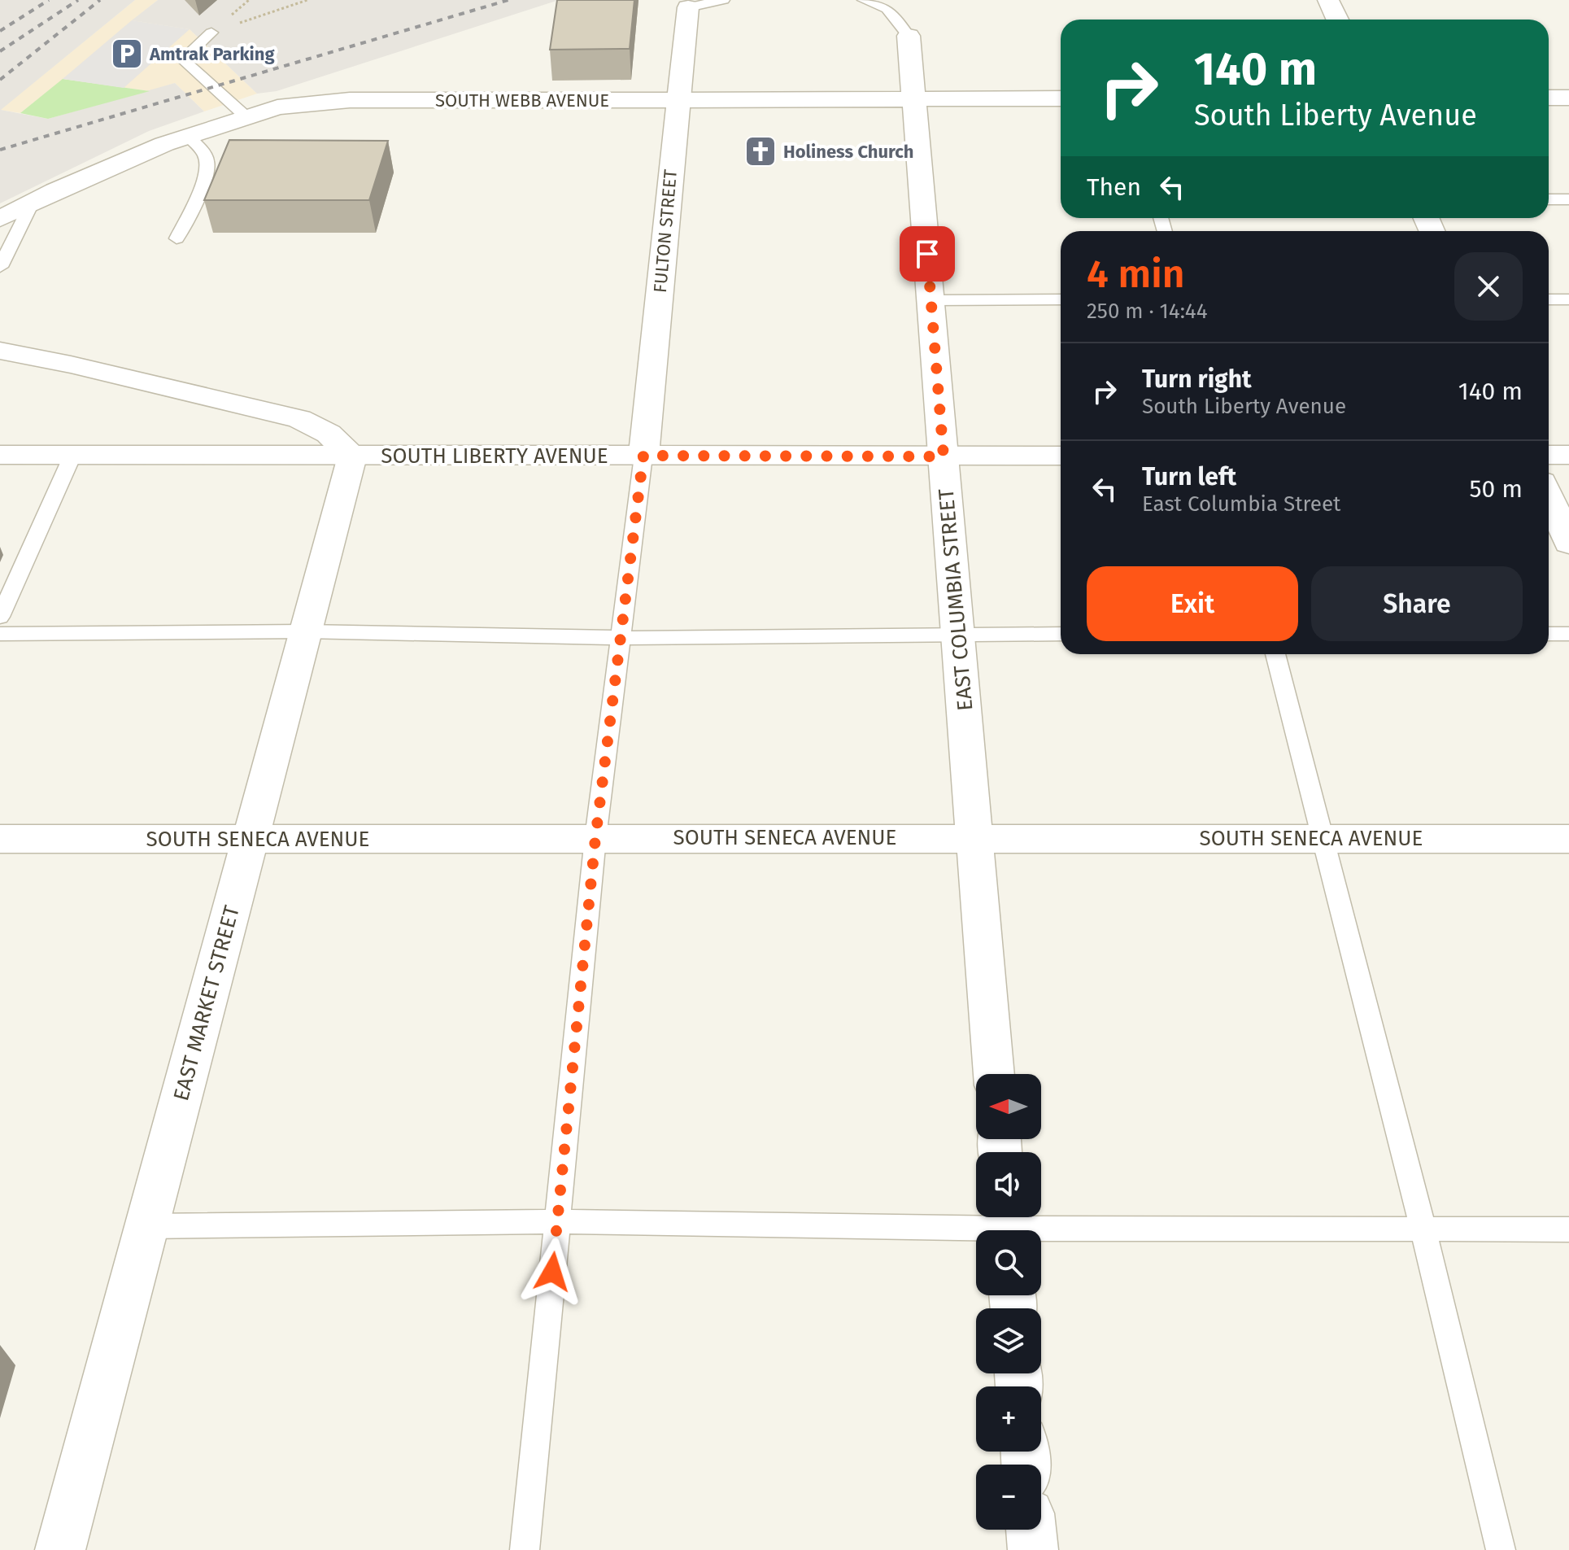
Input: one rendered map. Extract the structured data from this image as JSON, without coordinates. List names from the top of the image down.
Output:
{
  "streets": {
    "street": [
      "SOUTH WEBB AVENUE",
      "FULTON STREET",
      "SOUTH LIBERTY AVENUE",
      "EAST COLUMBIA STREET",
      "SOUTH SENECA AVENUE",
      "EAST MARKET STREET"
    ]
  },
  "crossings": [
    ["SOUTH WEBB AVENUE", "FULTON STREET"],
    ["SOUTH WEBB AVENUE", "EAST COLUMBIA STREET"],
    ["FULTON STREET", "SOUTH LIBERTY AVENUE"],
    ["SOUTH LIBERTY AVENUE", "EAST COLUMBIA STREET"],
    ["SOUTH LIBERTY AVENUE", "EAST MARKET STREET"],
    ["EAST COLUMBIA STREET", "SOUTH SENECA AVENUE"],
    ["SOUTH SENECA AVENUE", "EAST MARKET STREET"]
  ],
  "places": {
    "parking": ["Amtrak Parking"],
    "church": ["Holiness Church"]
  },
  "north": "left",
  "page": {
    "turn": ["140 m", "South Liberty Avenue"],
    "then": "Then",
    "heading": ["4 min", "250 m · 14:44"],
    "list": [
      {
        "name": "Turn right",
        "note": "South Liberty Avenue",
        "value": "140 m"
      },
      {
        "name": "Turn left",
        "note": "East Columbia Street",
        "value": "50 m"
      }
    ],
    "buttons": ["Exit", "Share"],
    "map_buttons": ["+", "−"]
  }
}
